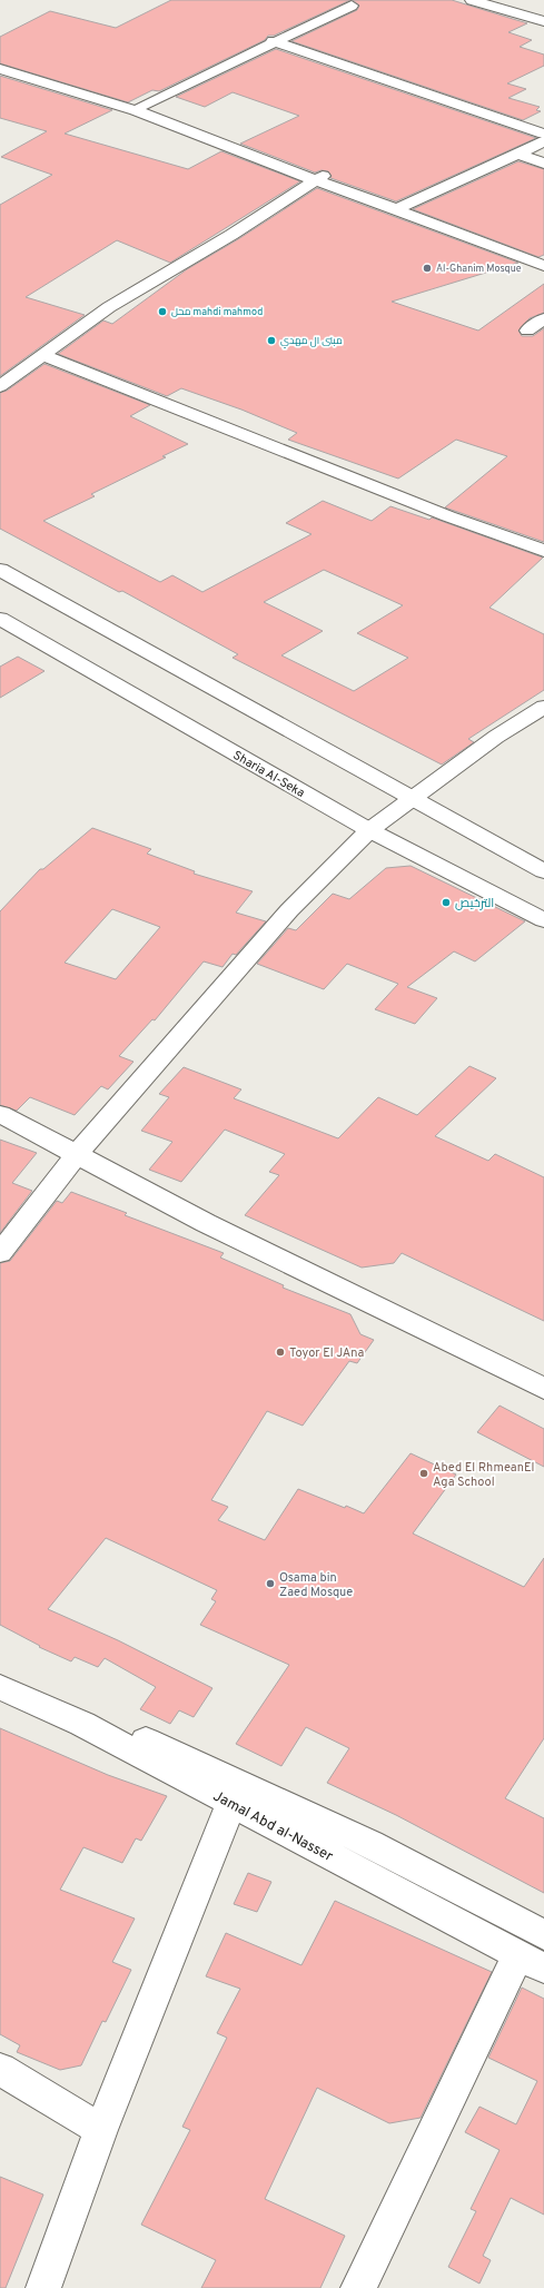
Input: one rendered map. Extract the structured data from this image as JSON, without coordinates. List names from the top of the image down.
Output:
{
  "streets": {
    "street": ["Sharia Al-Seka", "Jamal Abd al-Nasser"]
  },
  "places": [
    "Al-Ghanim Mosque",
    "محل mahdi mahmod",
    "مبنى ال مهدي",
    "الترخيص",
    "Toyor El JAna",
    "Abed El RhmeanEl Aga School",
    "Osama bin Zaed Mosque"
  ]
}
